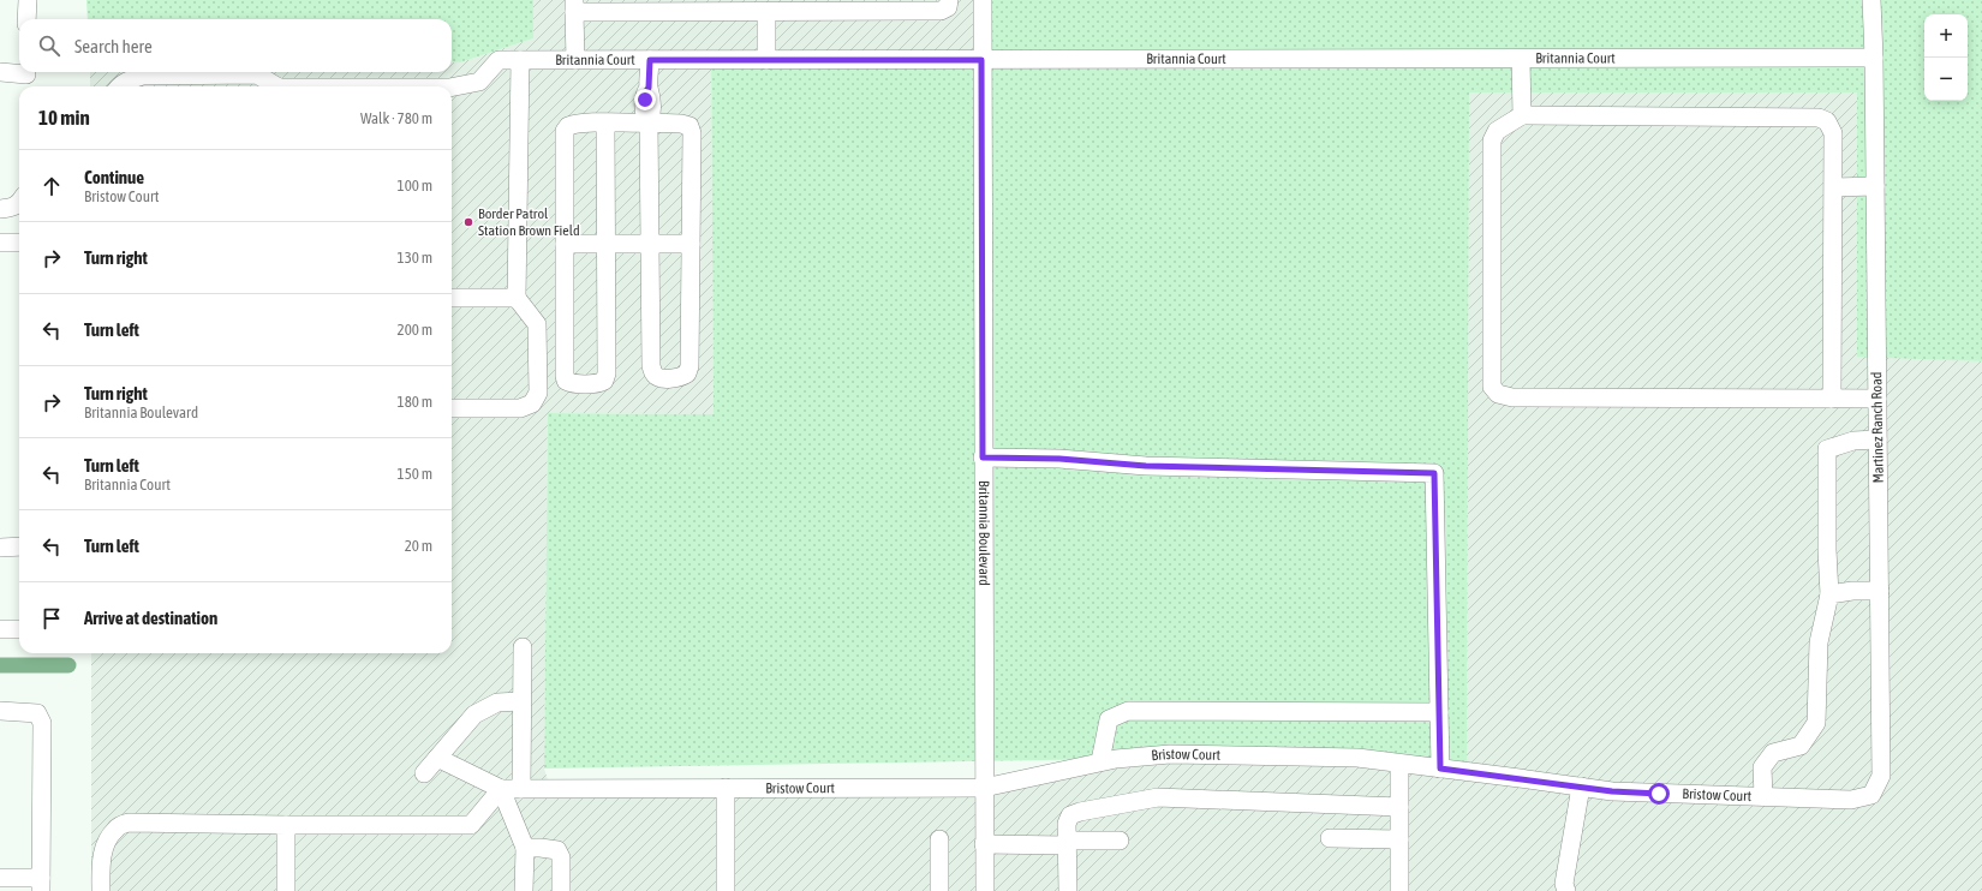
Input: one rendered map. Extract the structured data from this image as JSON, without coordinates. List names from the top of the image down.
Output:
{
  "streets": {
    "street": [
      "Britannia Court",
      "Martinez Ranch Road",
      "Britannia Boulevard",
      "Bristow Court"
    ]
  },
  "crossings": [
    ["Britannia Court", "Martinez Ranch Road"],
    ["Britannia Court", "Britannia Boulevard"],
    ["Martinez Ranch Road", "Bristow Court"],
    ["Britannia Boulevard", "Bristow Court"]
  ],
  "places": ["Border Patrol Station Brown Field"],
  "page": {
    "map_buttons": ["+", "−"],
    "search": "Search here",
    "heading": ["10 min", "Walk · 780 m"],
    "list": [
      ["Continue", "Bristow Court", "100 m"],
      ["Turn right", "130 m"],
      ["Turn left", "200 m"],
      ["Turn right", "Britannia Boulevard", "180 m"],
      ["Turn left", "Britannia Court", "150 m"],
      ["Turn left", "20 m"],
      "Arrive at destination"
    ]
  }
}
